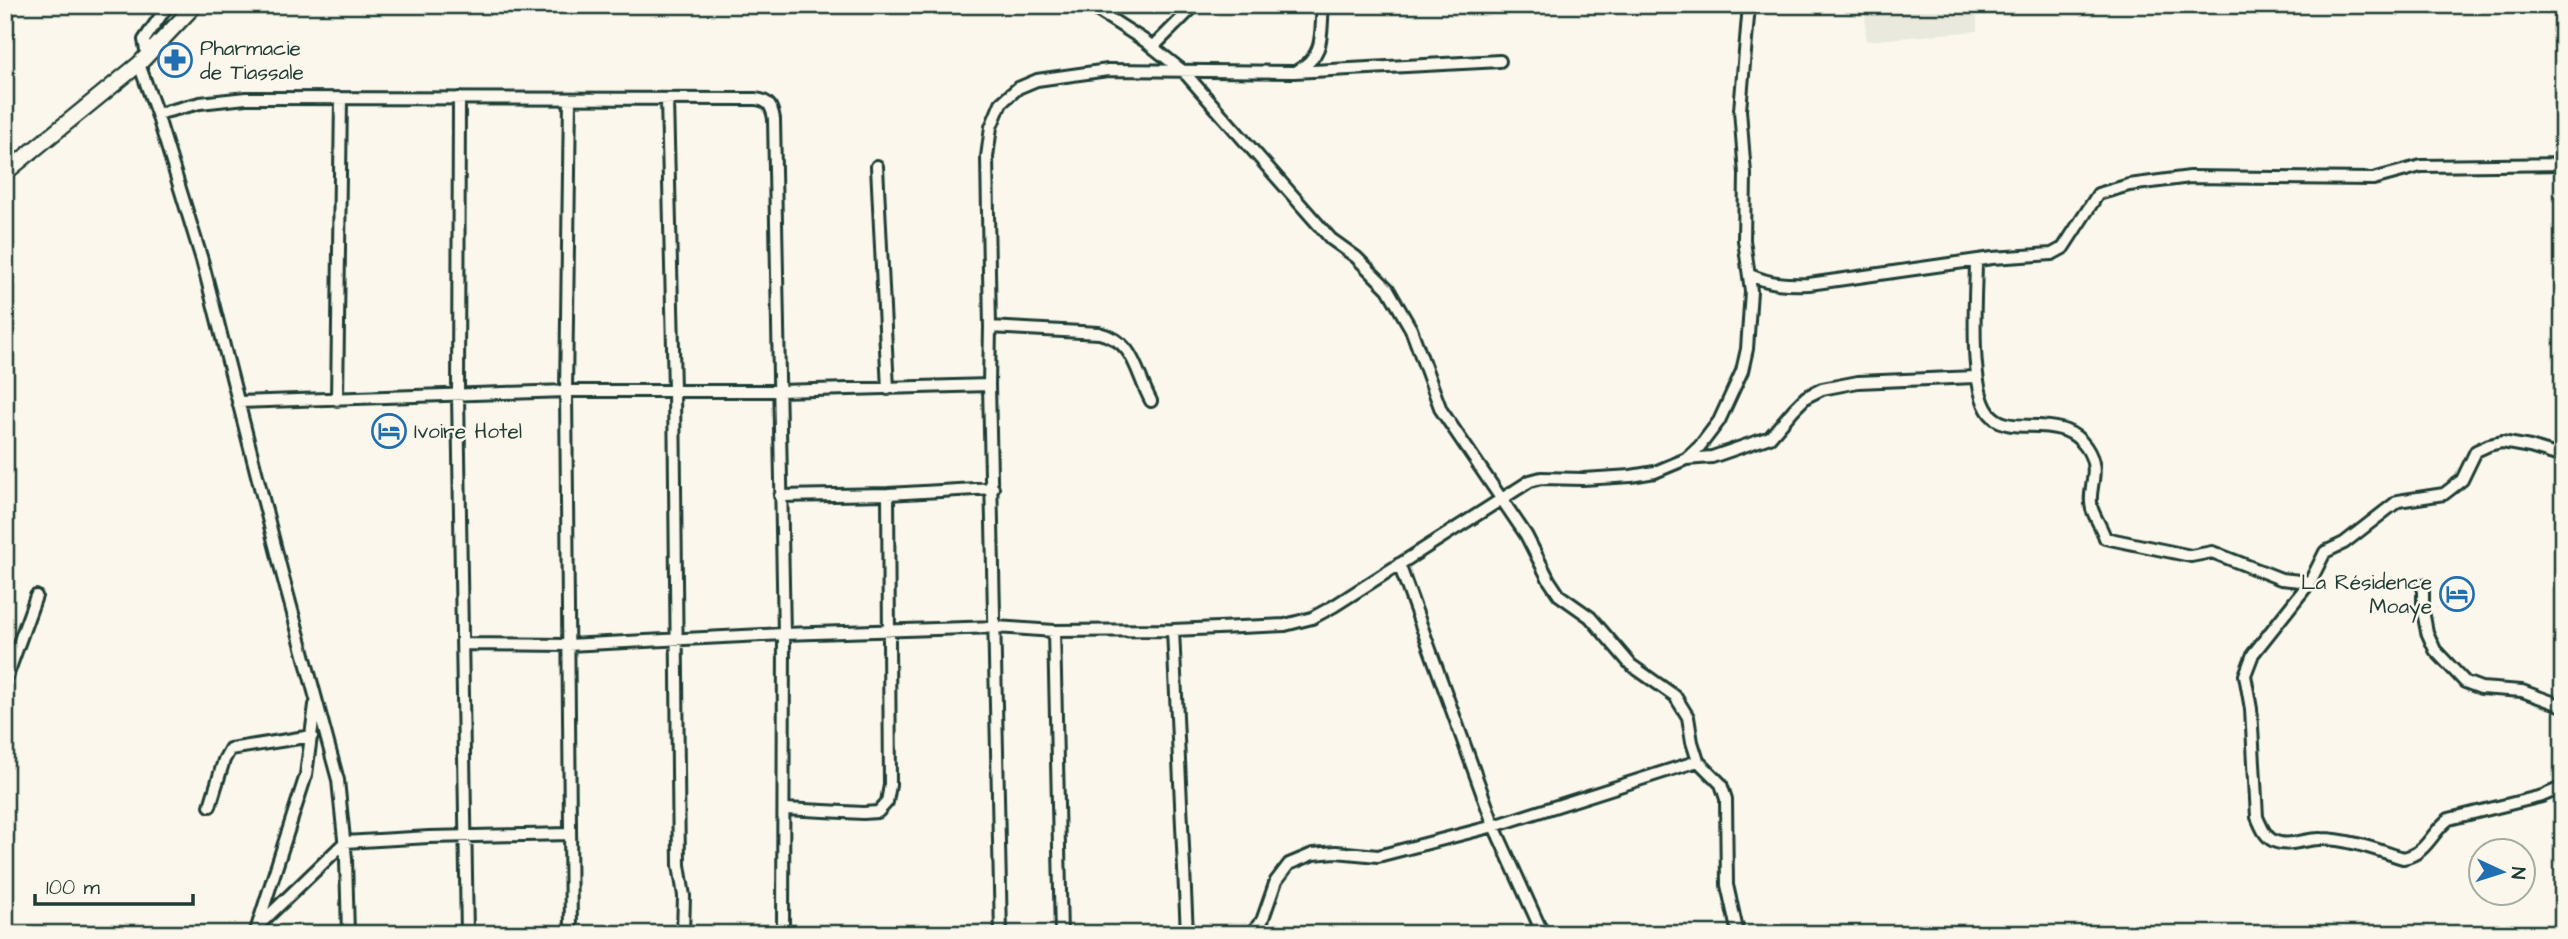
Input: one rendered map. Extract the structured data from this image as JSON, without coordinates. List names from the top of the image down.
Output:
{
  "places": {
    "pharmacy": ["Pharmacie de Tiassale"],
    "hotel": ["Ivoire Hotel", "La Résidence Moaye"]
  },
  "scale_bar": "100 m",
  "north": "right"
}
